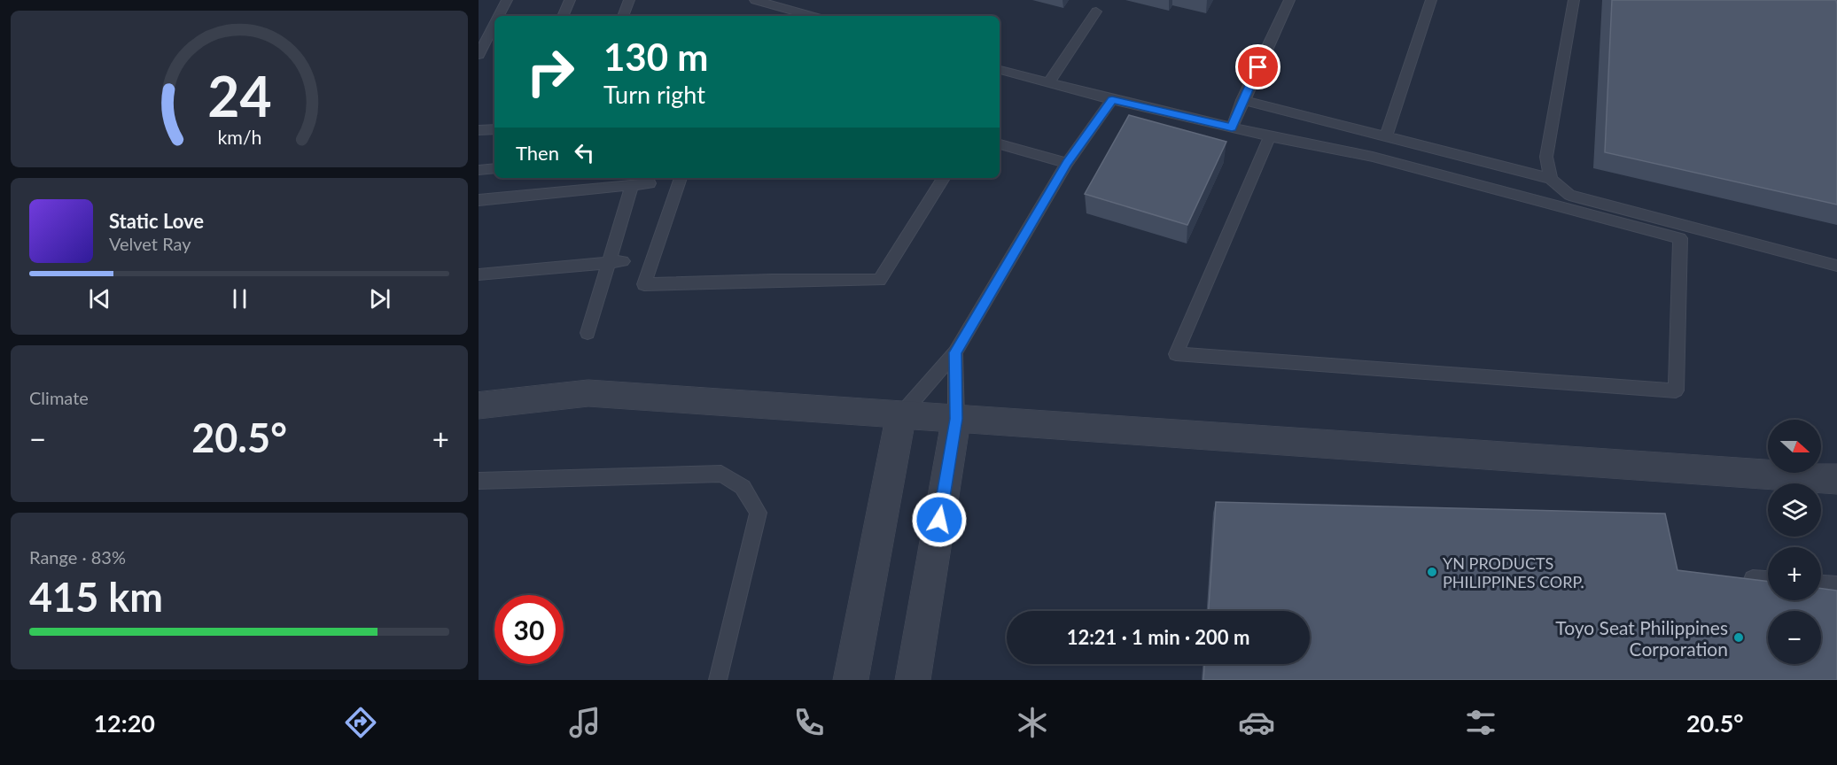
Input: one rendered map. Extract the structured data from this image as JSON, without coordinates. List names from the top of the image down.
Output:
{
  "places": ["YN PRODUCTS PHILIPPINES CORP.", "Toyo Seat Philippines Corporation"],
  "north": "right",
  "page": {
    "turn": ["130 m", "Turn right"],
    "then": "Then",
    "song": ["Static Love", "Velvet Ray"],
    "tile": [
      "Climate",
      ["Range · 83%", "415 km"]
    ],
    "heat": ["−", "20.5°", "+"],
    "map_buttons": ["+", "−"],
    "limit": "30",
    "trip": "12:21 · 1 min · 200 m",
    "tabs": ["12:20", "20.5°"],
    "gauge": ["24", "km/h"]
  }
}
